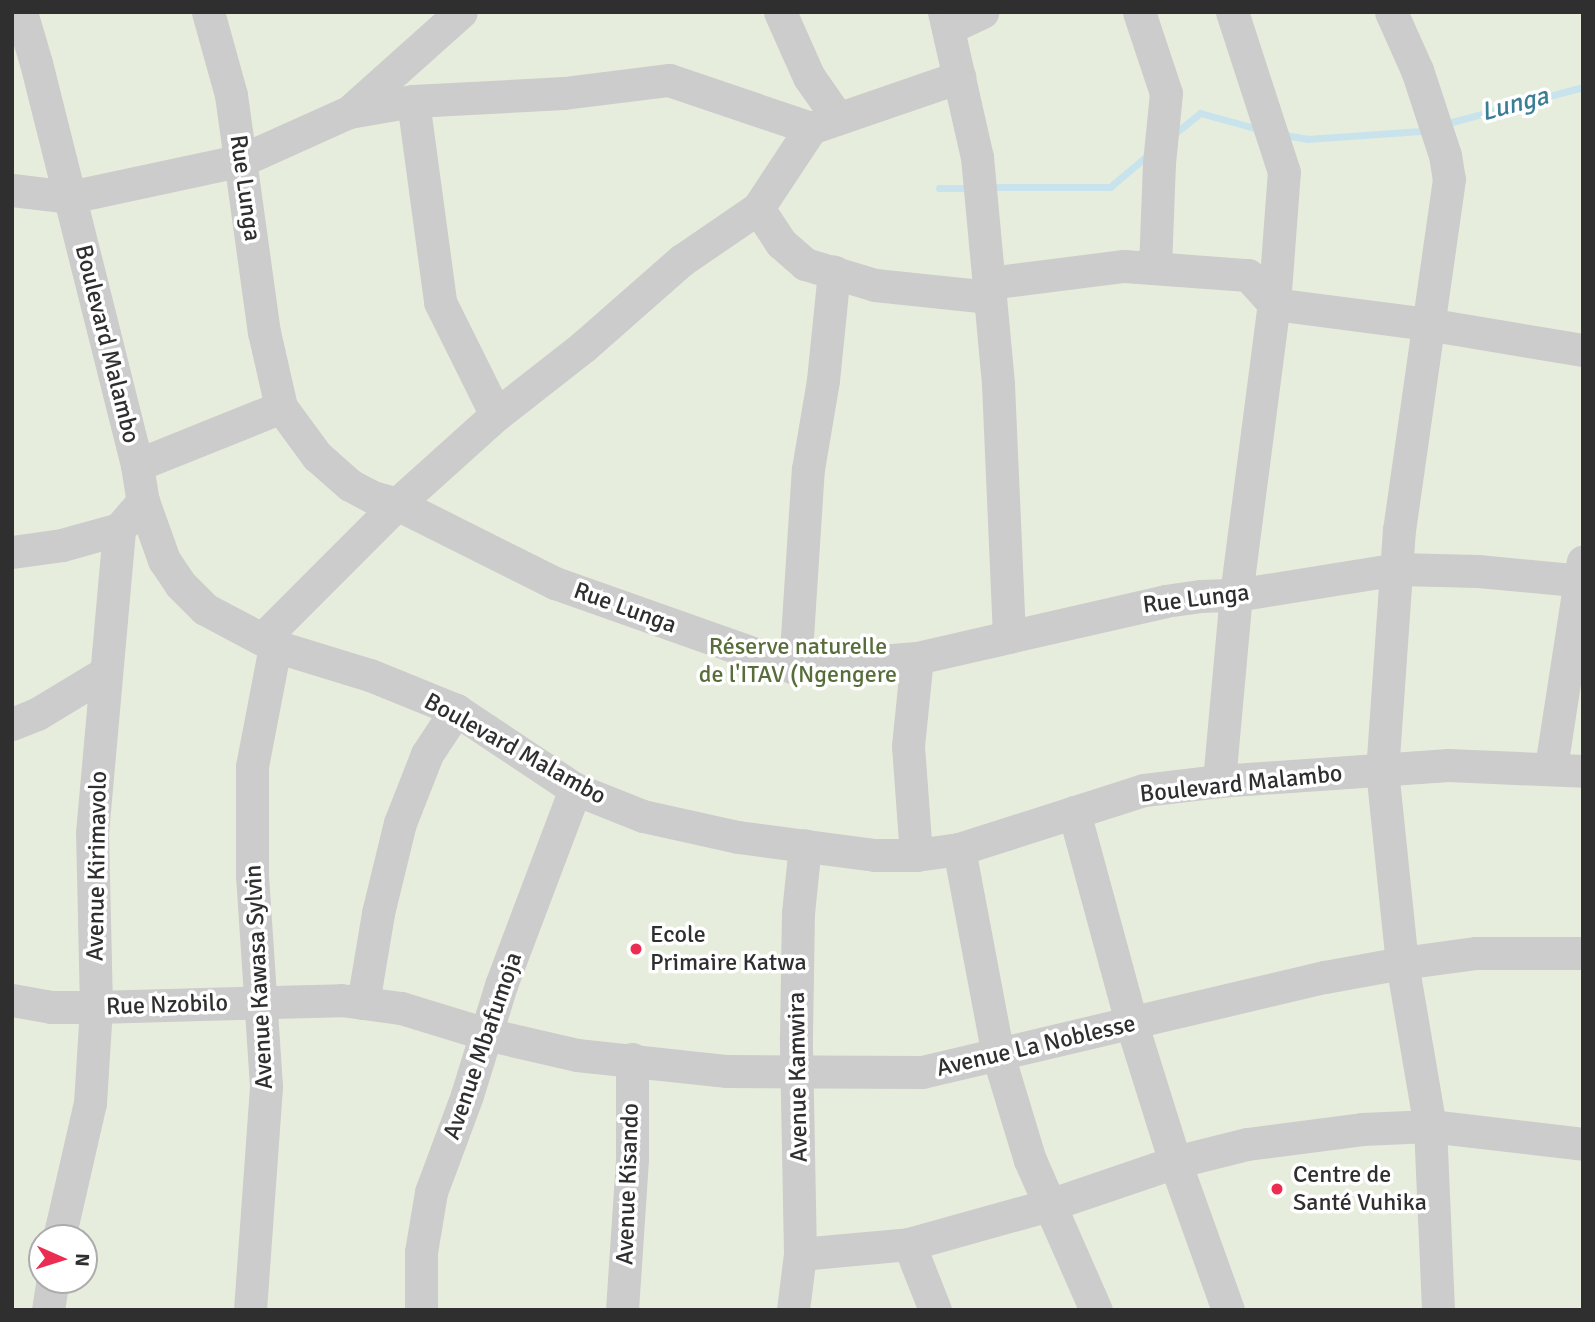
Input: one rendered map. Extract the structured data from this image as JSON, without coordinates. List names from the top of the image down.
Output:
{
  "streets": {
    "street": [
      "Rue Lunga",
      "Boulevard Malambo",
      "Avenue Kirimavolo",
      "Avenue Kawasa Sylvin",
      "Rue Nzobilo",
      "Avenue Mbafumoja",
      "Avenue La Noblesse",
      "Avenue Kamwira",
      "Avenue Kisando"
    ]
  },
  "crossings": [
    ["Boulevard Malambo", "Avenue Kawasa Sylvin"],
    ["Boulevard Malambo", "Avenue Mbafumoja"],
    ["Boulevard Malambo", "Avenue Kamwira"],
    ["Avenue Kirimavolo", "Rue Nzobilo"],
    ["Avenue Kawasa Sylvin", "Rue Nzobilo"],
    ["Rue Nzobilo", "Avenue Mbafumoja"],
    ["Rue Nzobilo", "Avenue La Noblesse"],
    ["Avenue Mbafumoja", "Avenue La Noblesse"],
    ["Avenue La Noblesse", "Avenue Kamwira"],
    ["Avenue La Noblesse", "Avenue Kisando"]
  ],
  "water": ["Lunga"],
  "parks": ["Réserve naturelle de l'ITAV (Ngengere"],
  "places": ["Ecole Primaire Katwa", "Centre de Santé Vuhika"],
  "north": "right"
}
